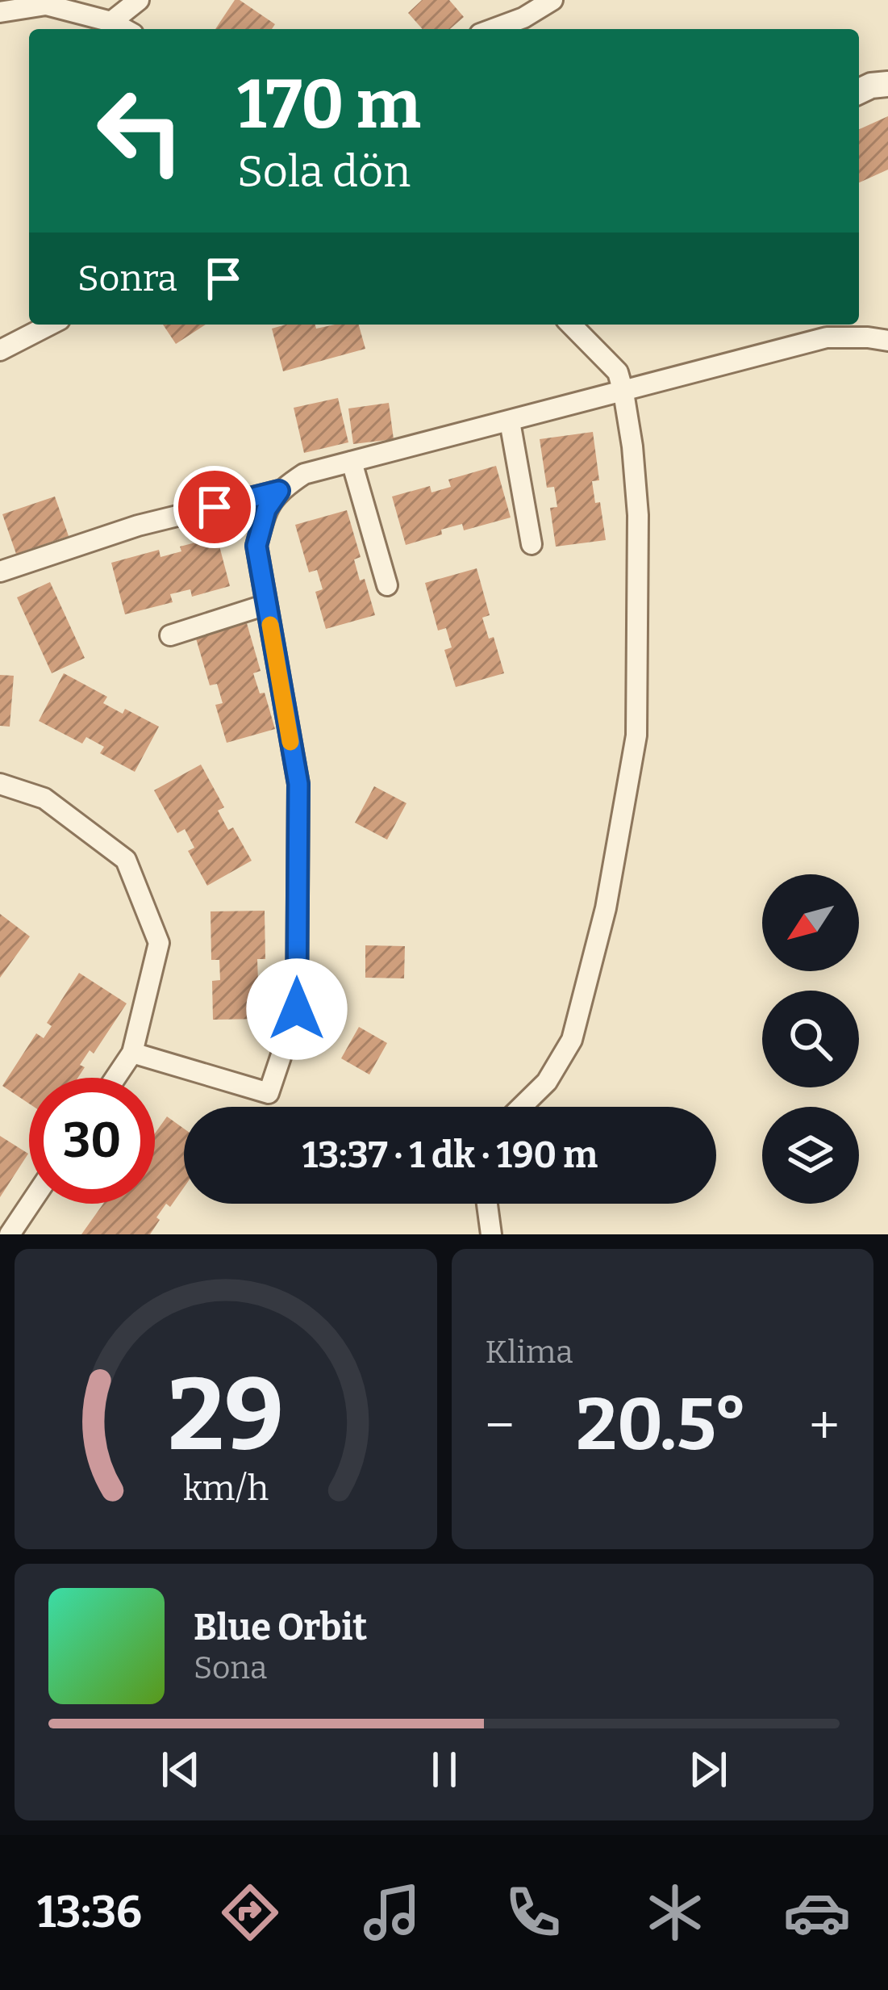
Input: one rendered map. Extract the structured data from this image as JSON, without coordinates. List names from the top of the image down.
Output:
{
  "north": "bottom left",
  "page": {
    "turn": ["170 m", "Sola dön"],
    "then": "Sonra",
    "limit": "30",
    "trip": "13:37 · 1 dk · 190 m",
    "tile": "Klima",
    "heat": ["−", "20.5°", "+"],
    "song": ["Blue Orbit", "Sona"],
    "tabs": "13:36",
    "gauge": ["29", "km/h"]
  }
}
